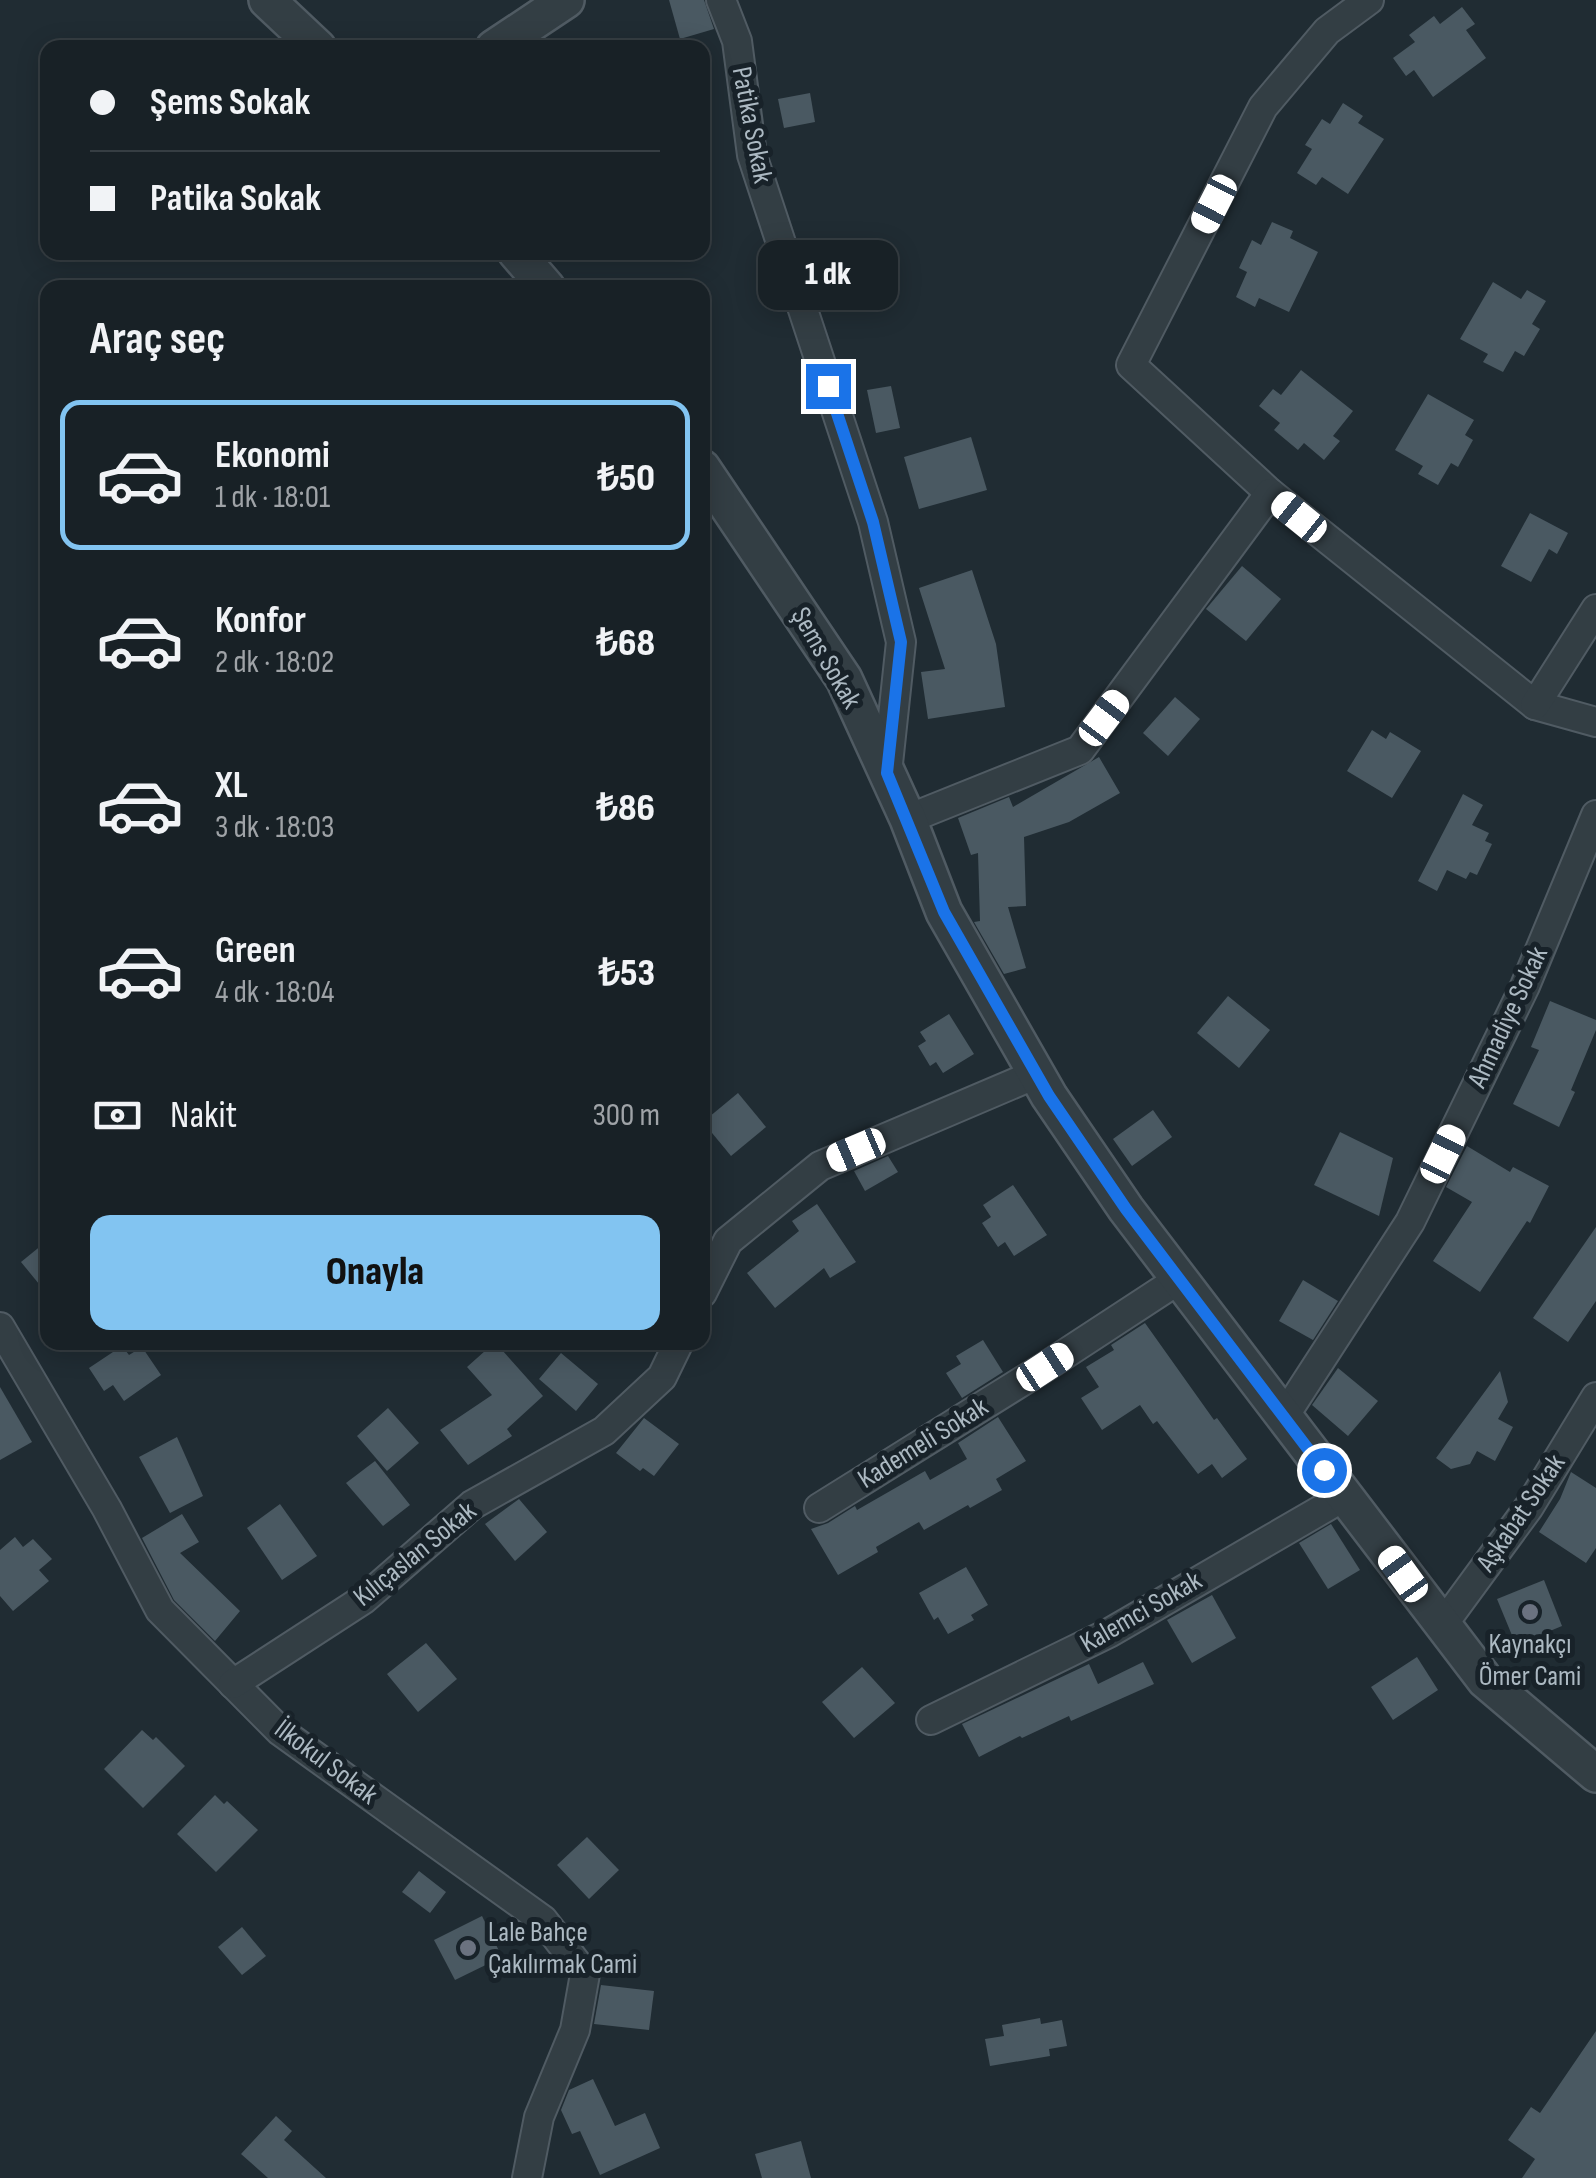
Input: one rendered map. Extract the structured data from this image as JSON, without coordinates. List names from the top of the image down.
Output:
{
  "streets": {
    "street": [
      "Patika Sokak",
      "Şems Sokak",
      "Ahmadiye Sokak",
      "Kademeli Sokak",
      "Aşkabat Sokak",
      "Kılıçaslan Sokak",
      "Kalemci Sokak",
      "İlkokul Sokak"
    ]
  },
  "crossings": [
    ["Patika Sokak", "Şems Sokak"],
    ["Şems Sokak", "Ahmadiye Sokak"],
    ["Şems Sokak", "Kademeli Sokak"],
    ["Şems Sokak", "Aşkabat Sokak"],
    ["Şems Sokak", "Kalemci Sokak"],
    ["Kılıçaslan Sokak", "İlkokul Sokak"]
  ],
  "places": ["Kaynakçı Ömer Cami", "Lale Bahçe Çakılırmak Cami"],
  "page": {
    "banner": ["Şems Sokak", "Patika Sokak"],
    "bubble": "1 dk",
    "heading": "Araç seç",
    "list": [
      {
        "name": "Ekonomi",
        "note": "1 dk · 18:01",
        "value": "₺50"
      },
      {
        "name": "Konfor",
        "note": "2 dk · 18:02",
        "value": "₺68"
      },
      {
        "name": "XL",
        "note": "3 dk · 18:03",
        "value": "₺86"
      },
      {
        "name": "Green",
        "note": "4 dk · 18:04",
        "value": "₺53"
      }
    ],
    "pay": ["Nakit", "300 m"],
    "buttons": "Onayla"
  }
}
